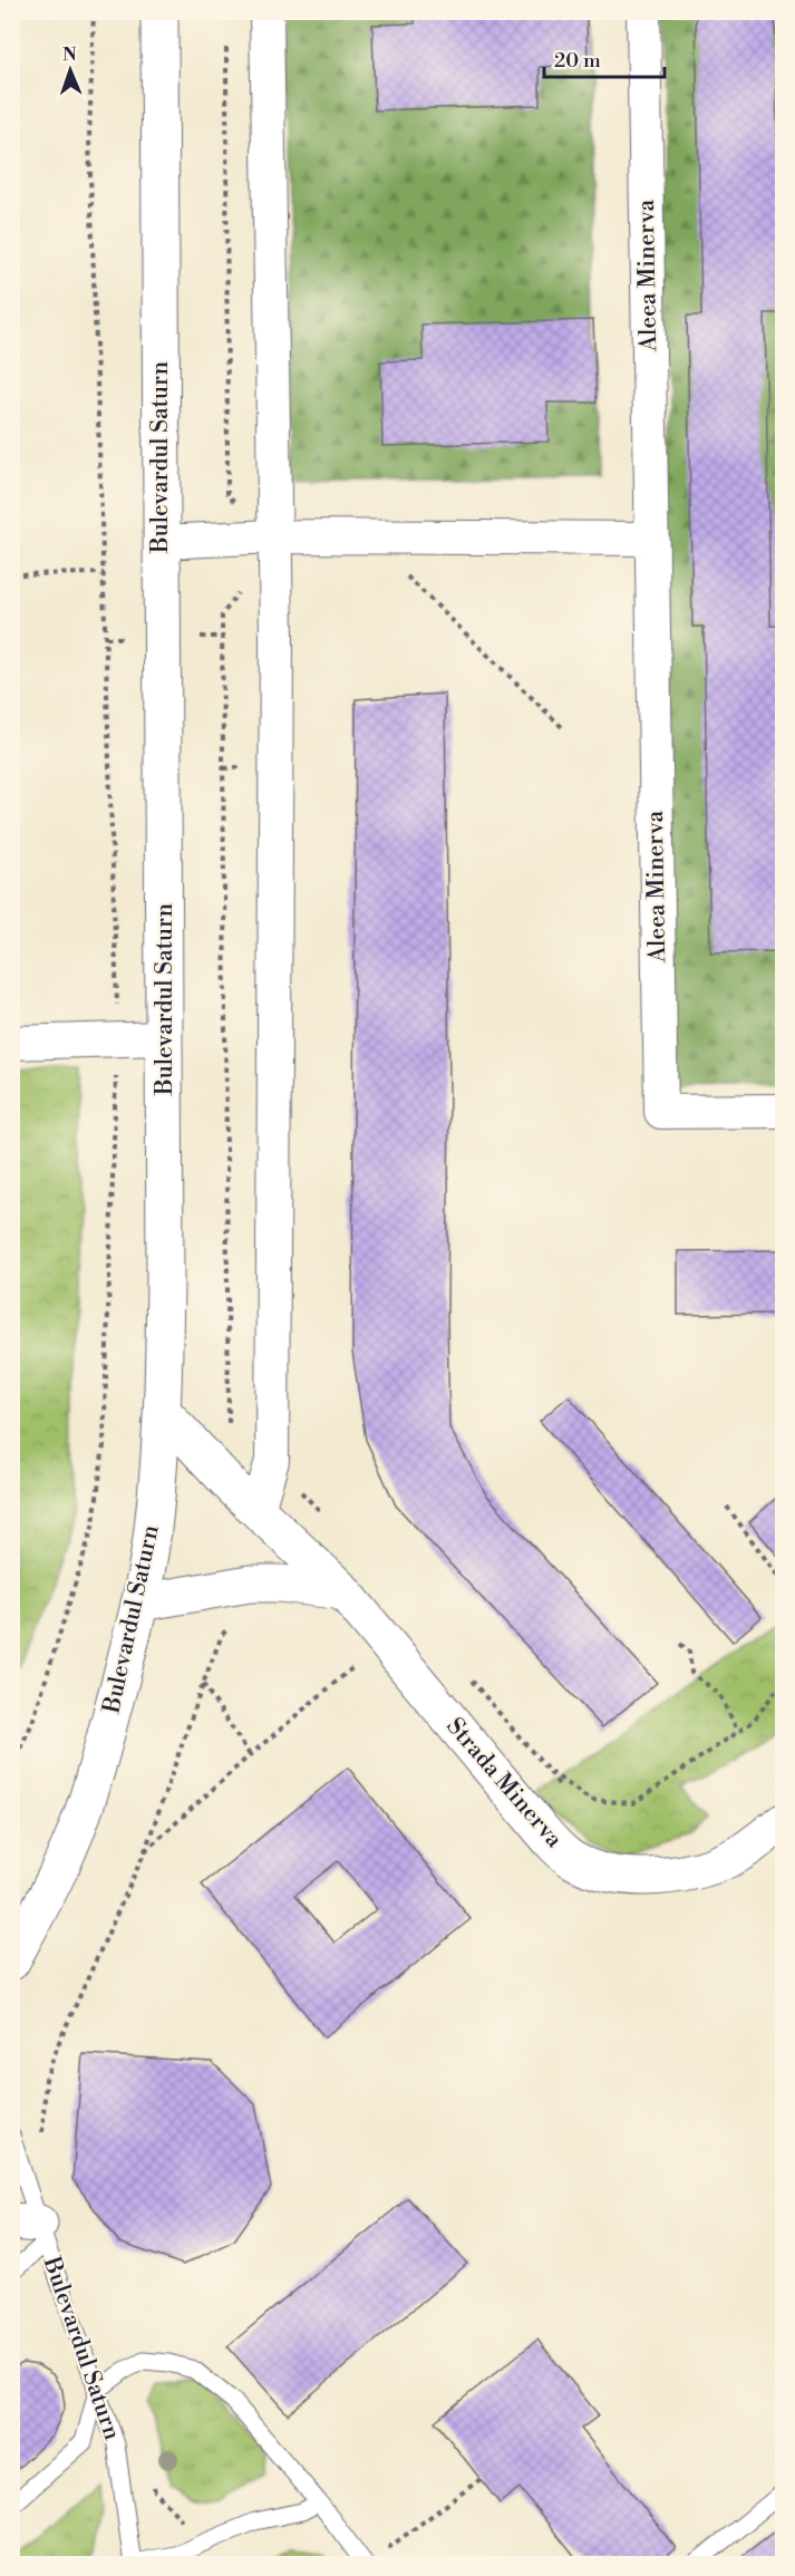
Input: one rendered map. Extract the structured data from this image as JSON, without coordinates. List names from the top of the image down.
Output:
{
  "streets": {
    "main road": ["Bulevardul Saturn", "Strada Minerva"],
    "street": ["Aleea Minerva"]
  },
  "crossings": [
    ["Bulevardul Saturn", "Strada Minerva"]
  ],
  "scale_bar": "20 m",
  "north": "top"
}
